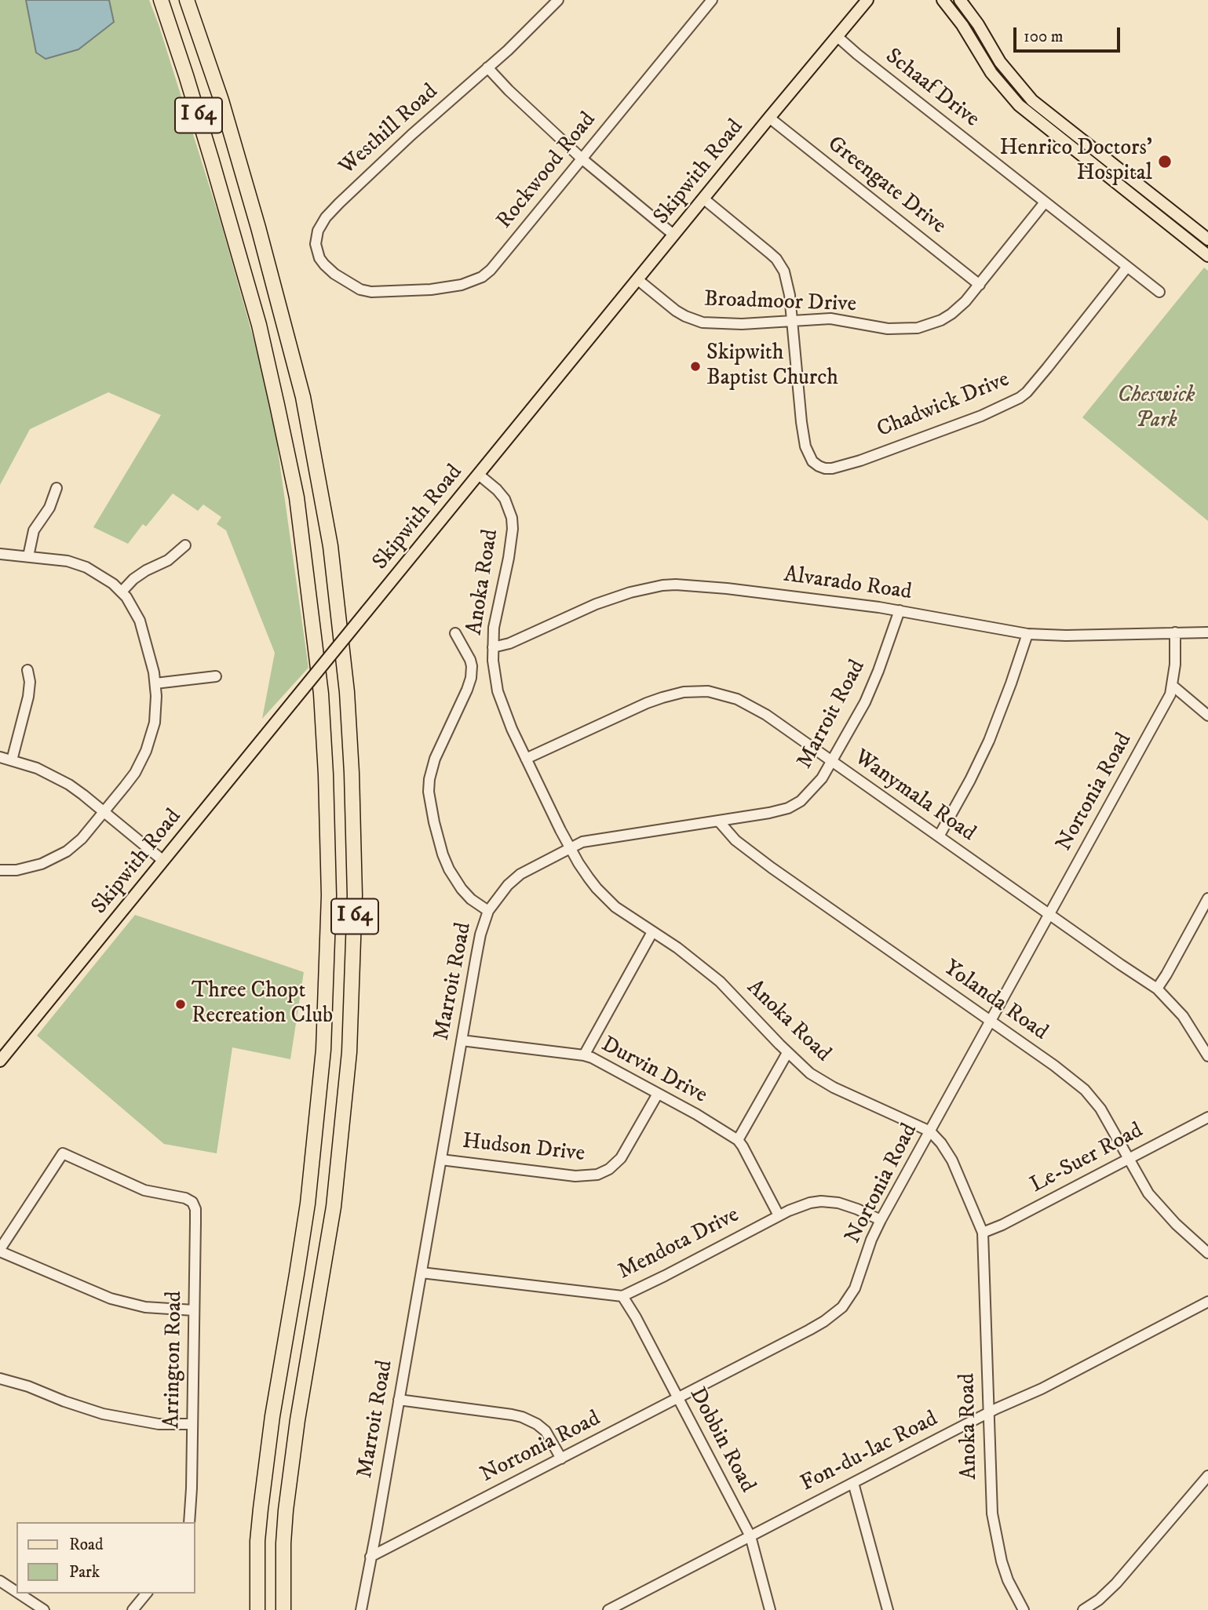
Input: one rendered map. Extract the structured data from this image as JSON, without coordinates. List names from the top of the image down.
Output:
{
  "streets": {
    "highway": ["I 64"],
    "main road": ["Skipwith Road"],
    "street": [
      "Schaaf Drive",
      "Westhill Road",
      "Rockwood Road",
      "Greengate Drive",
      "Broadmoor Drive",
      "Chadwick Drive",
      "Anoka Road",
      "Alvarado Road",
      "Marroit Road",
      "Nortonia Road",
      "Wanymala Road",
      "Yolanda Road",
      "Durvin Drive",
      "Hudson Drive",
      "Le-Suer Road",
      "Mendota Drive",
      "Arrington Road",
      "Dobbin Road",
      "Fon-du-lac Road"
    ]
  },
  "crossings": [
    ["Schaaf Drive", "Skipwith Road"],
    ["Schaaf Drive", "Broadmoor Drive"],
    ["Schaaf Drive", "Chadwick Drive"],
    ["Westhill Road", "Rockwood Road"],
    ["Skipwith Road", "Greengate Drive"],
    ["Skipwith Road", "Broadmoor Drive"],
    ["Skipwith Road", "Anoka Road"],
    ["Greengate Drive", "Broadmoor Drive"],
    ["Broadmoor Drive", "Chadwick Drive"],
    ["Anoka Road", "Alvarado Road"],
    ["Anoka Road", "Marroit Road"],
    ["Anoka Road", "Nortonia Road"],
    ["Anoka Road", "Wanymala Road"],
    ["Anoka Road", "Le-Suer Road"],
    ["Anoka Road", "Fon-du-lac Road"],
    ["Alvarado Road", "Marroit Road"],
    ["Alvarado Road", "Nortonia Road"],
    ["Marroit Road", "Nortonia Road"],
    ["Marroit Road", "Wanymala Road"],
    ["Marroit Road", "Yolanda Road"],
    ["Marroit Road", "Durvin Drive"],
    ["Marroit Road", "Hudson Drive"],
    ["Marroit Road", "Mendota Drive"],
    ["Nortonia Road", "Wanymala Road"],
    ["Nortonia Road", "Yolanda Road"],
    ["Nortonia Road", "Mendota Drive"],
    ["Nortonia Road", "Dobbin Road"],
    ["Yolanda Road", "Le-Suer Road"],
    ["Durvin Drive", "Hudson Drive"],
    ["Durvin Drive", "Mendota Drive"],
    ["Mendota Drive", "Dobbin Road"],
    ["Dobbin Road", "Fon-du-lac Road"]
  ],
  "parks": ["Cheswick Park"],
  "places": ["Henrico Doctors' Hospital", "Skipwith Baptist Church", "Three Chopt Recreation Club"],
  "legend": ["Road", "Park"],
  "scale_bar": "100 m"
}
